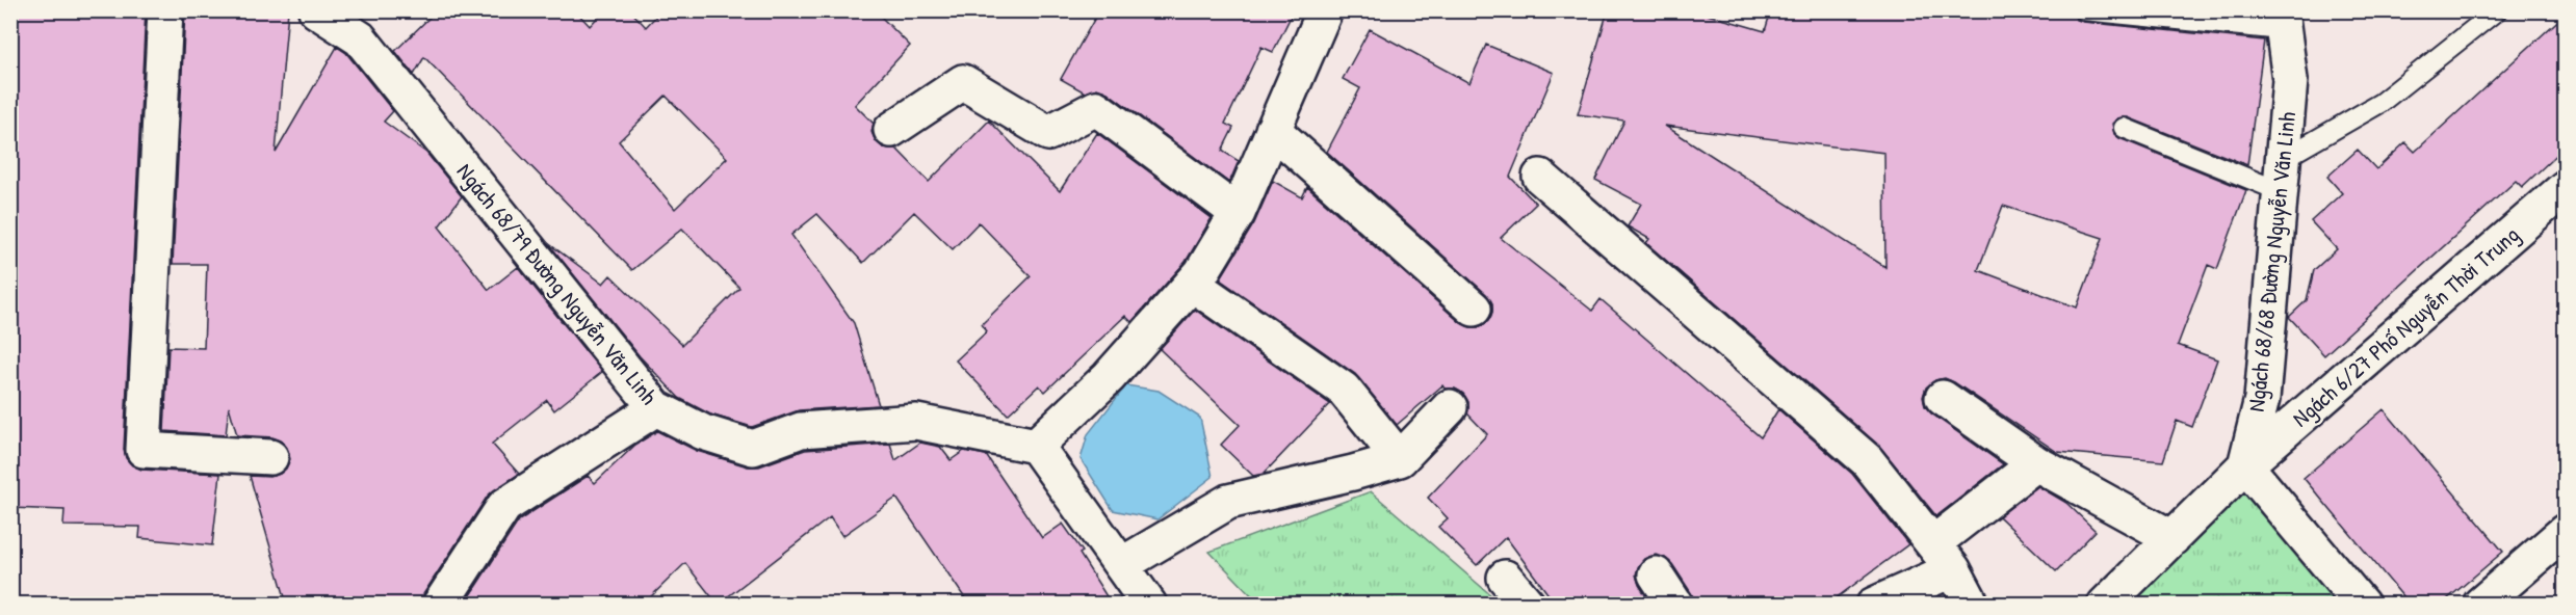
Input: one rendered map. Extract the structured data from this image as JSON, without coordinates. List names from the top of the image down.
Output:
{
  "streets": {
    "street": ["Ngách 68/68 Đường Nguyễn Văn Linh", "Ngách 68/79 Đường Nguyễn Văn Linh", "Ngách 6/27 Phố Nguyễn Thời Trung"]
  },
  "crossings": [
    ["Ngách 68/68 Đường Nguyễn Văn Linh", "Ngách 6/27 Phố Nguyễn Thời Trung"]
  ]
}
